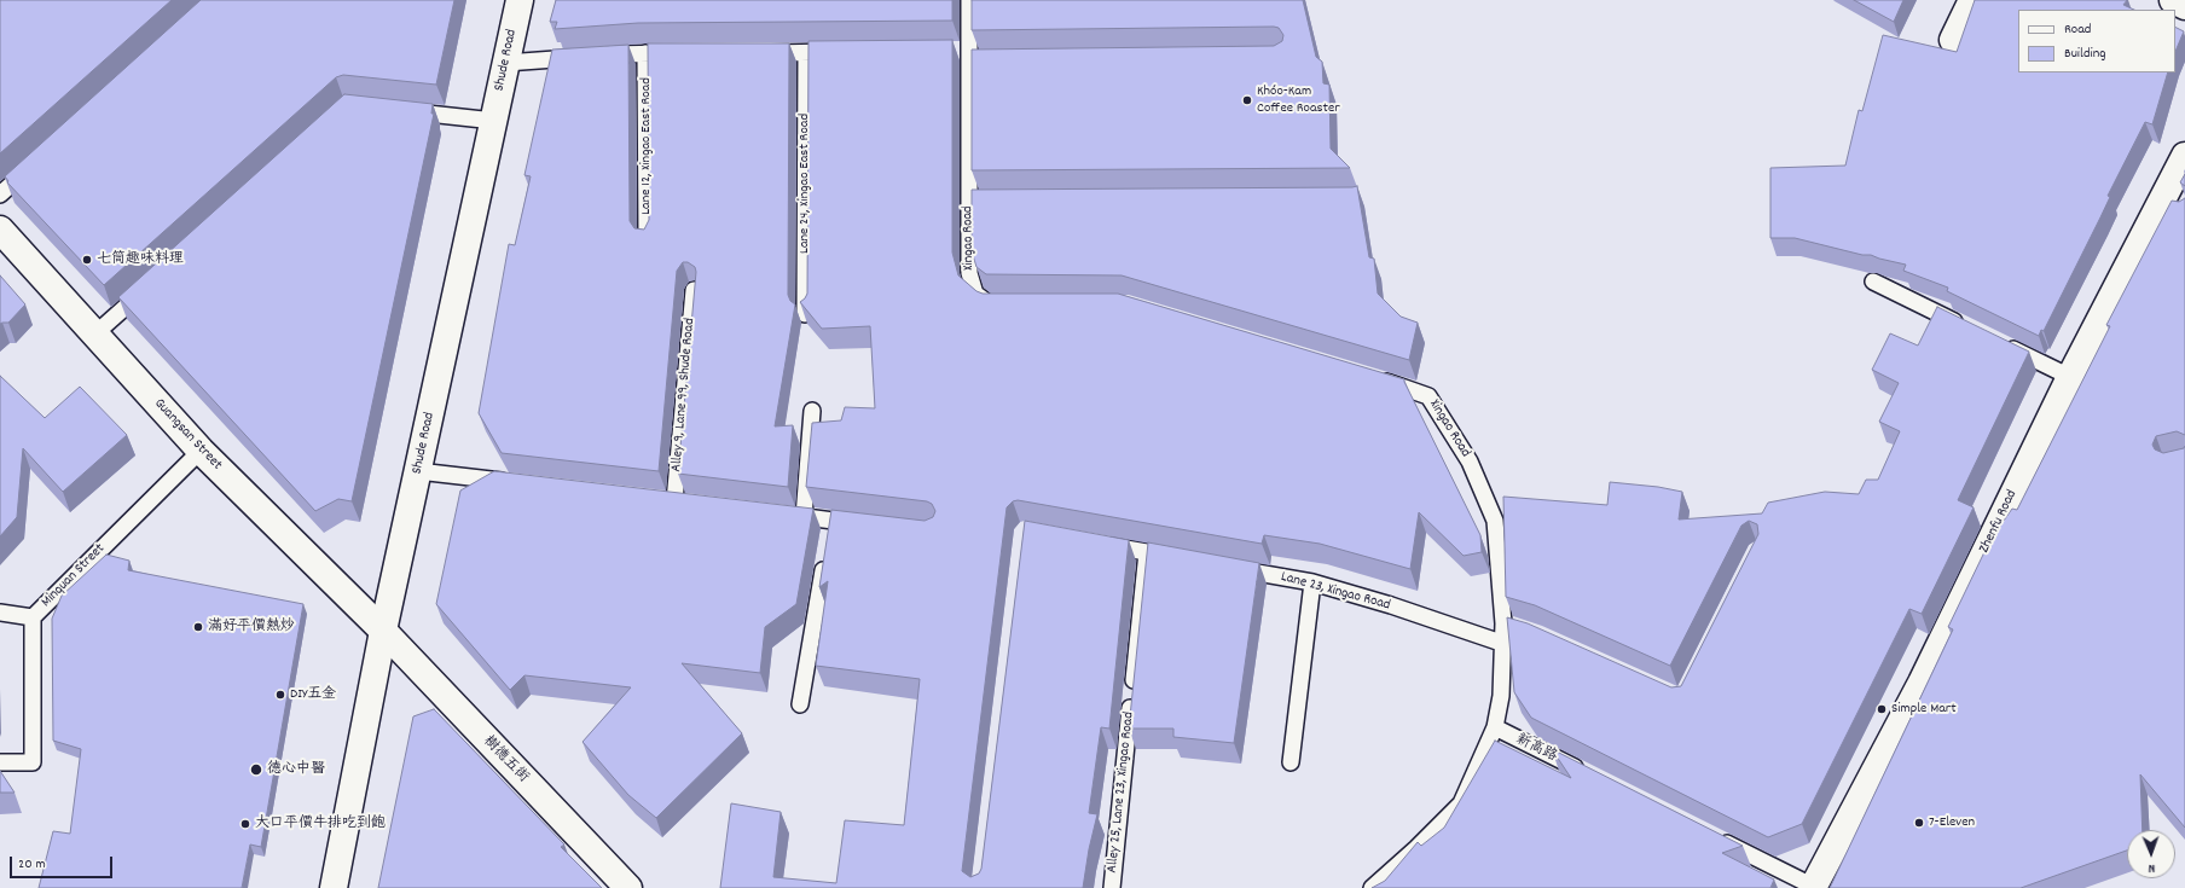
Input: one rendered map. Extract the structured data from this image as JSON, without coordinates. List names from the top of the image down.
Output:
{
  "streets": {
    "street": [
      "Shude Road",
      "Guangsan Street",
      "Zhenfu Road",
      "樹德五街"
    ],
    "lane": [
      "Lane 12, Xingao East Road",
      "Lane 24, Xingao East Road",
      "Xingao Road",
      "Alley 9, Lane 99, Shude Road",
      "Minquan Street",
      "Lane 23, Xingao Road",
      "新高路",
      "Alley 25, Lane 23, Xingao Road"
    ]
  },
  "crossings": [
    ["Shude Road", "Guangsan Street"],
    ["Shude Road", "樹德五街"],
    ["Xingao Road", "Lane 23, Xingao Road"],
    ["Xingao Road", "新高路"],
    ["Guangsan Street", "Minquan Street"],
    ["Guangsan Street", "樹德五街"]
  ],
  "places": [
    "Khóo-Kam Coffee Roaster",
    "七筒趣味料理",
    "滿好平價熱炒",
    "DIY五金",
    "Simple Mart",
    "德心中醫",
    "7-Eleven",
    "大口平價牛排吃到飽"
  ],
  "legend": ["Road", "Building"],
  "scale_bar": "20 m",
  "north": "bottom"
}
